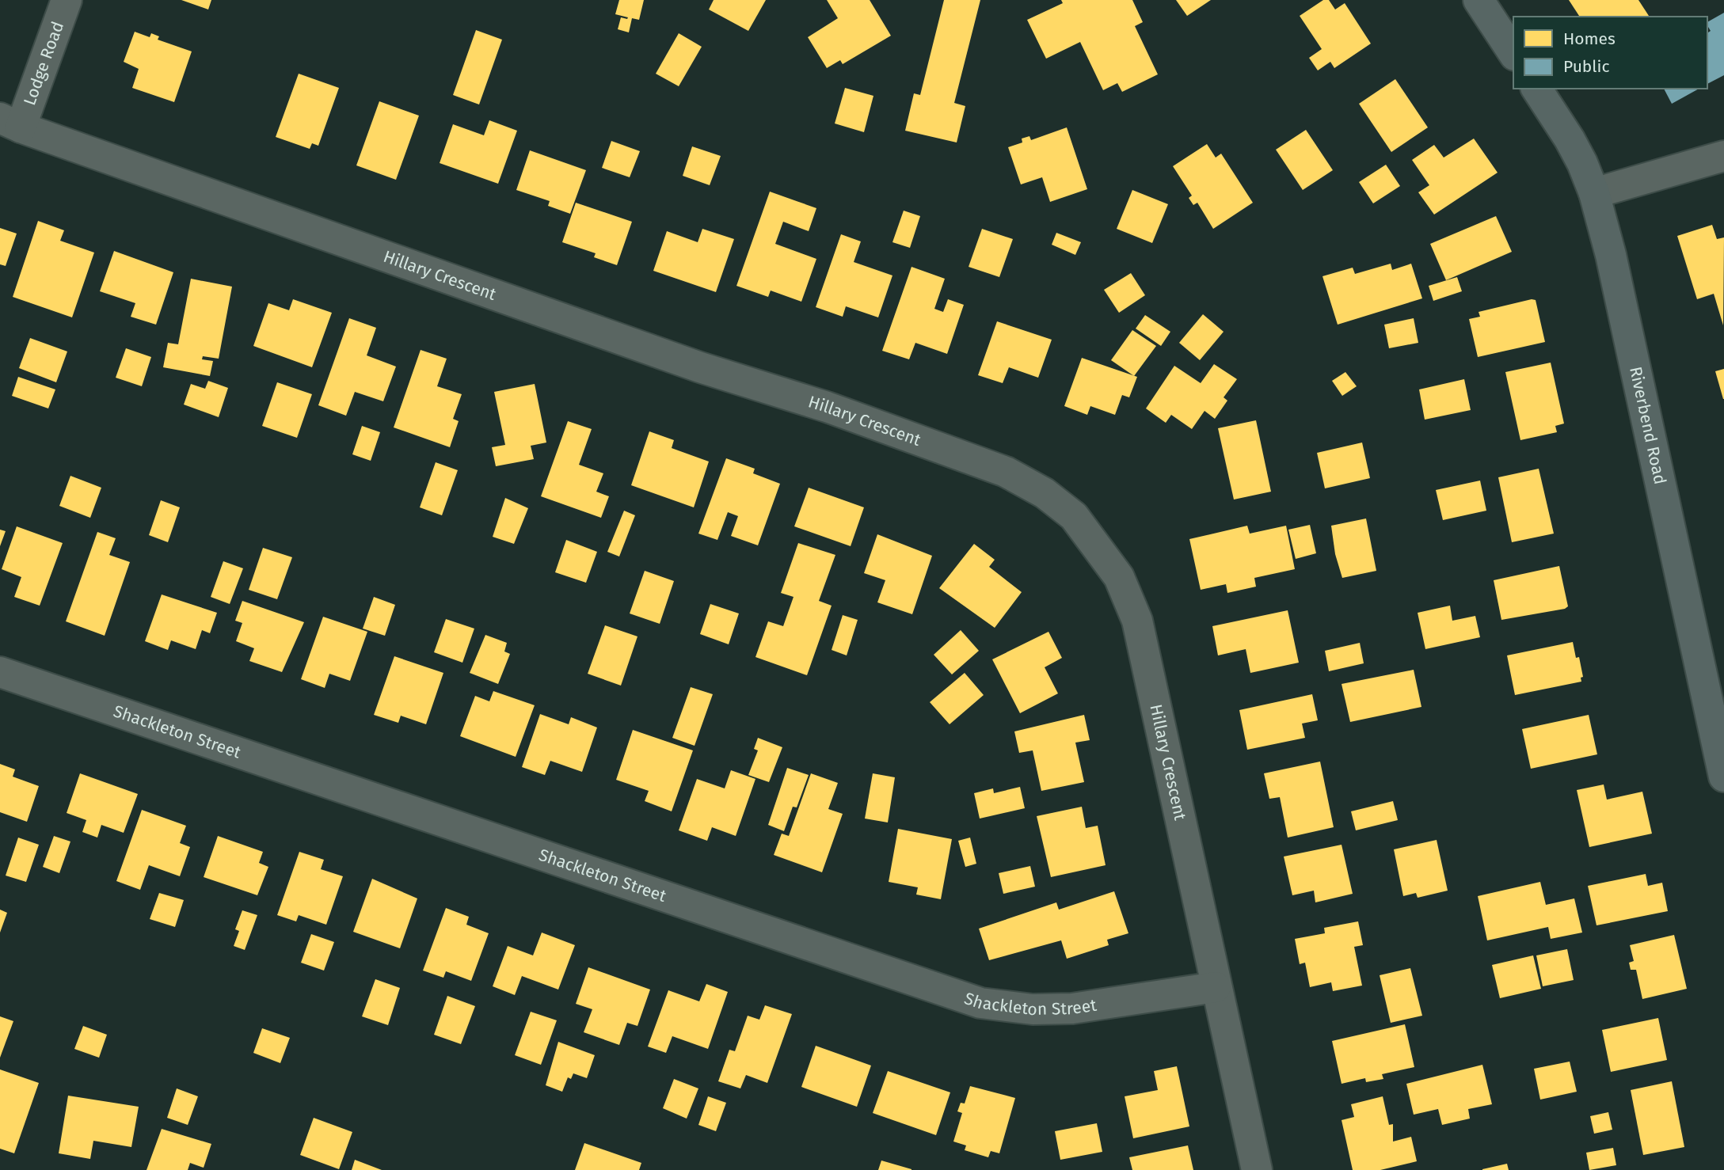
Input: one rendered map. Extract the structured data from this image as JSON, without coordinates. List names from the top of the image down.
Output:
{
  "streets": {
    "main road": ["Riverbend Road"],
    "street": ["Lodge Road", "Hillary Crescent", "Shackleton Street"]
  },
  "crossings": [
    ["Lodge Road", "Hillary Crescent"],
    ["Hillary Crescent", "Shackleton Street"]
  ],
  "legend": ["Homes", "Public"]
}
